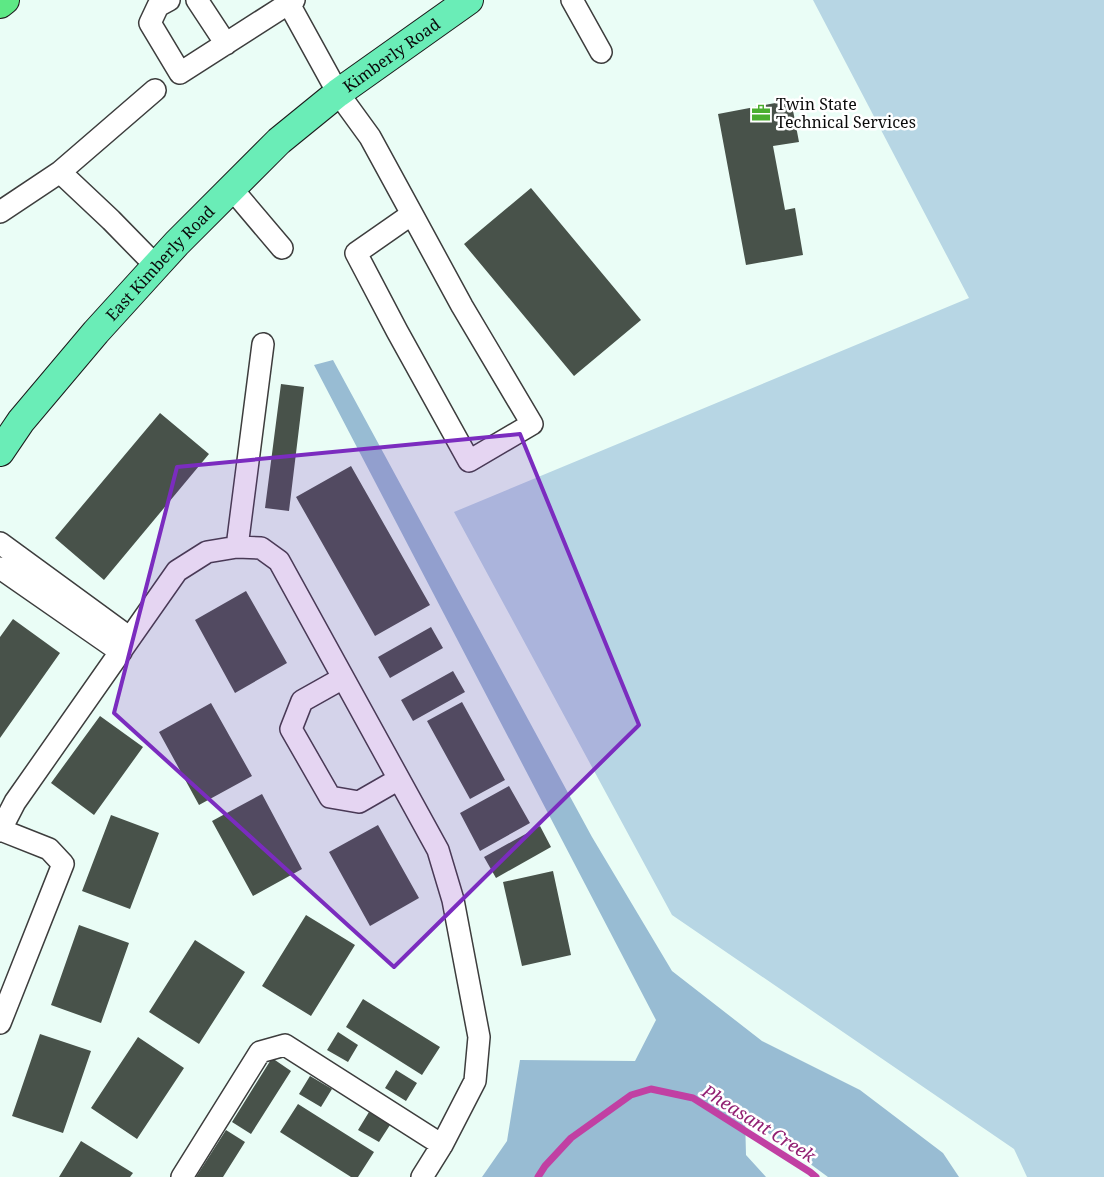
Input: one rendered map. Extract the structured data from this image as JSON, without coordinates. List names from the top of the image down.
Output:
{
  "streets": {
    "main road": ["Kimberly Road", "East Kimberly Road"]
  },
  "crossings": [
    ["Kimberly Road", "East Kimberly Road"]
  ],
  "water": ["Pheasant Creek"],
  "places": {
    "office": ["Twin State Technical Services"]
  }
}
